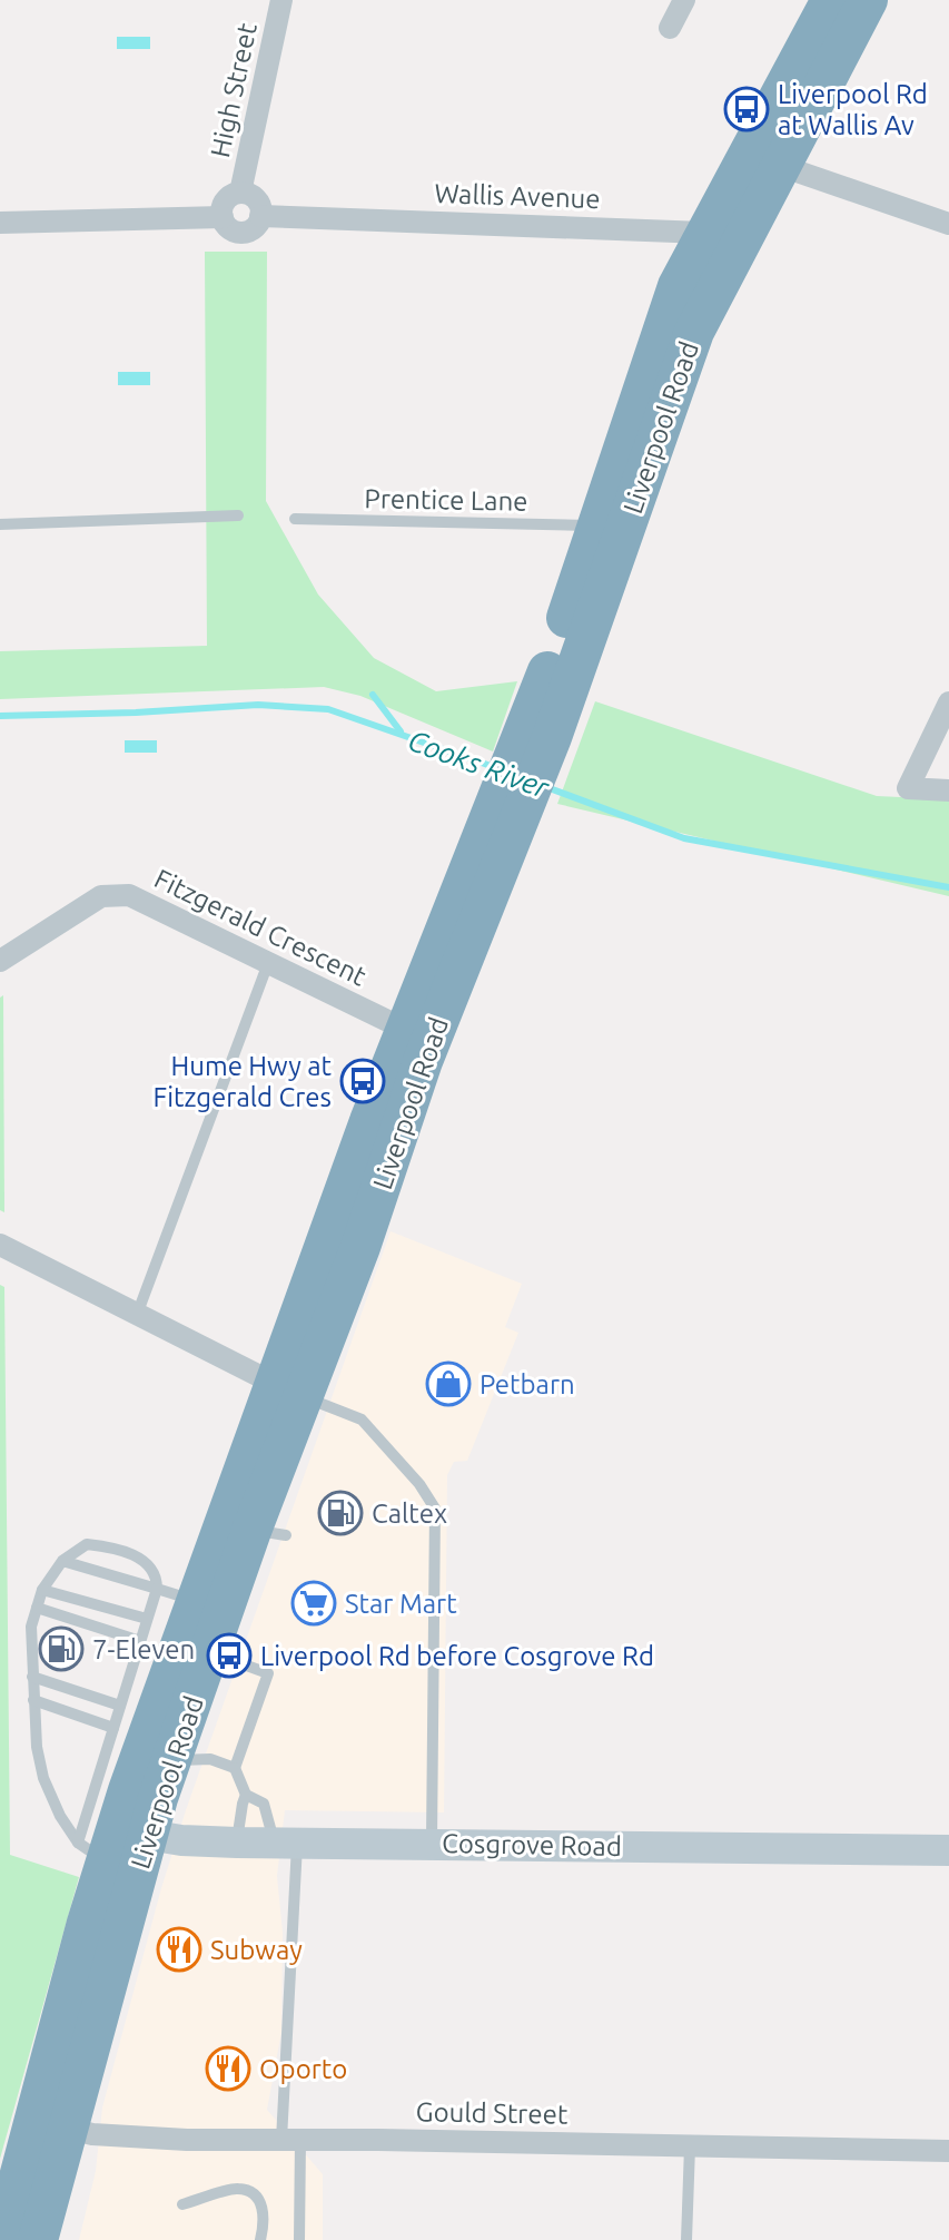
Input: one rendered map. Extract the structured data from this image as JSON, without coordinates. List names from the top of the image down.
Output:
{
  "streets": {
    "highway": ["Liverpool Road"],
    "main road": ["Cosgrove Road"],
    "street": [
      "High Street",
      "Wallis Avenue",
      "Fitzgerald Crescent",
      "Gould Street"
    ],
    "lane": ["Prentice Lane"]
  },
  "crossings": [
    ["High Street", "Wallis Avenue"],
    ["Wallis Avenue", "Liverpool Road"],
    ["Liverpool Road", "Prentice Lane"],
    ["Liverpool Road", "Fitzgerald Crescent"],
    ["Liverpool Road", "Cosgrove Road"],
    ["Liverpool Road", "Gould Street"]
  ],
  "water": ["Cooks River"],
  "places": {
    "bus stop": ["Liverpool Rd at Wallis Av", "Hume Hwy at Fitzgerald Cres", "Liverpool Rd before Cosgrove Rd"],
    "shop": ["Petbarn"],
    "fuel station": ["Caltex", "7-Eleven"],
    "supermarket": ["Star Mart"],
    "restaurant": ["Subway", "Oporto"]
  }
}
